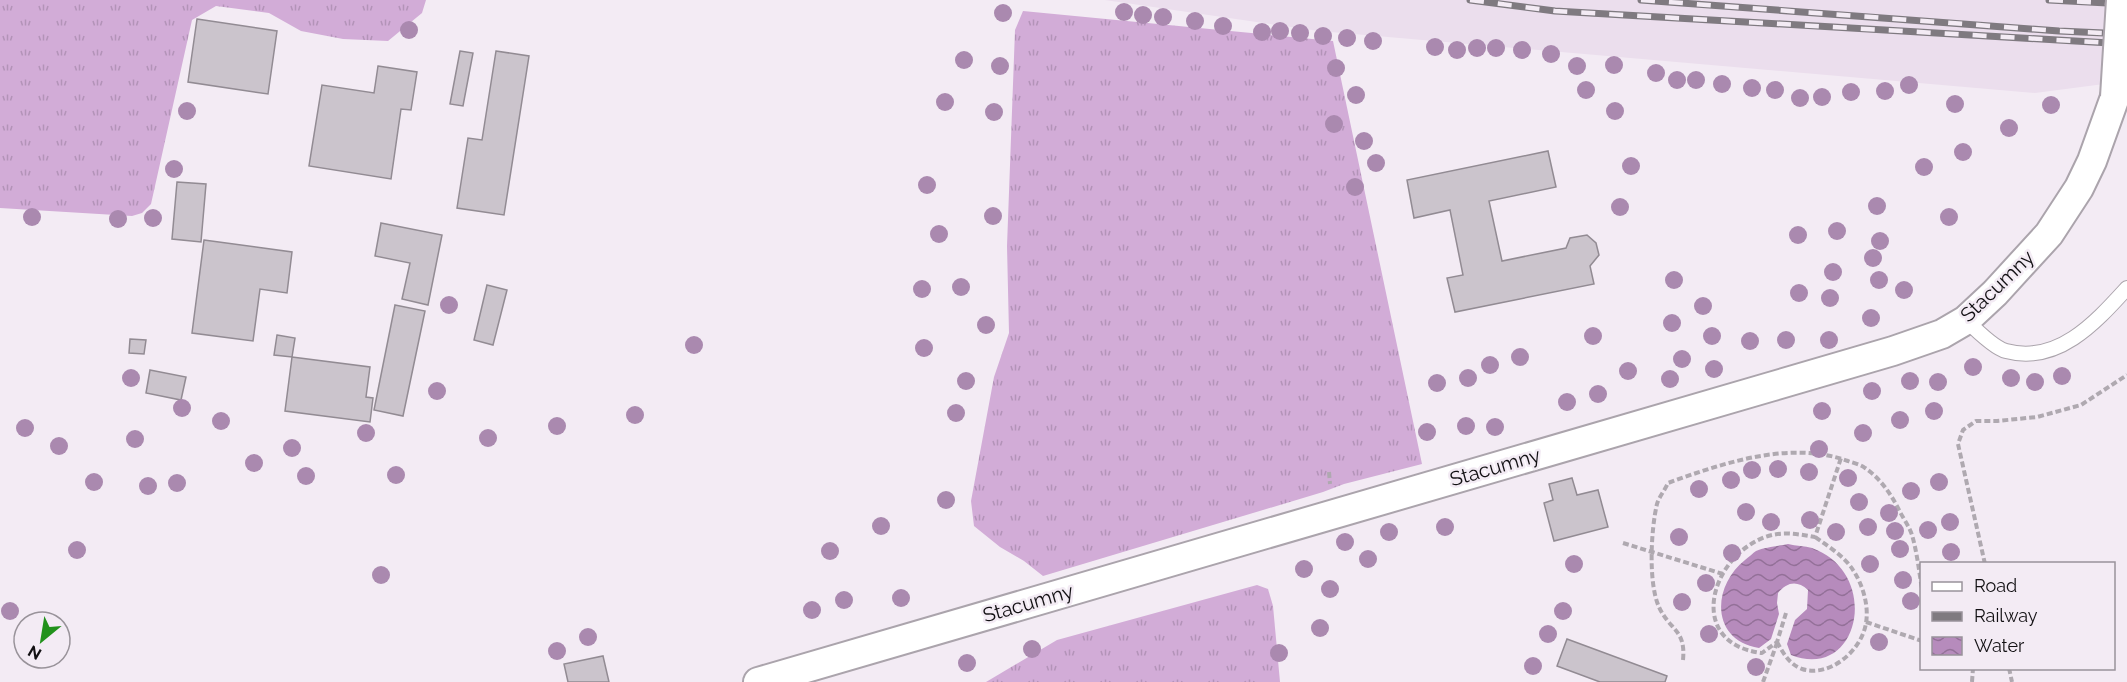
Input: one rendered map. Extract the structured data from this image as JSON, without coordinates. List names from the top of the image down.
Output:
{
  "streets": {
    "street": ["Stacumny"]
  },
  "legend": ["Road", "Railway", "Water"],
  "north": "bottom left"
}
